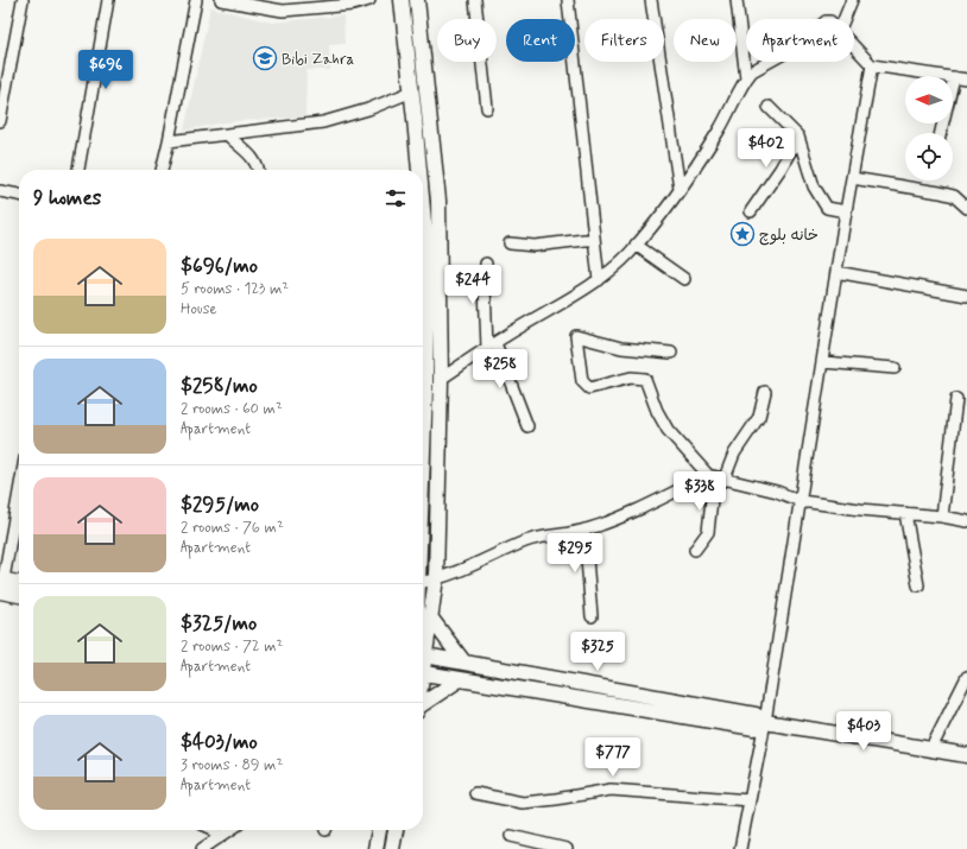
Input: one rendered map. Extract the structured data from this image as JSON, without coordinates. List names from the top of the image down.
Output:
{
  "places": {
    "school or university": ["Bibi Zahra"],
    "place": ["خانه بلوچ"]
  },
  "north": "left",
  "page": {
    "chip": [
      "Buy",
      "Rent",
      "Filters",
      "New",
      "Apartment"
    ],
    "price": [
      "$696",
      "$402",
      "$244",
      "$258",
      "$338",
      "$295",
      "$325",
      "$403",
      "$777"
    ],
    "heading": "9 homes",
    "list": [
      {
        "name": "$696/mo",
        "note": "5 rooms · 123 m² · House"
      },
      {
        "name": "$258/mo",
        "note": "2 rooms · 60 m² · Apartment"
      },
      {
        "name": "$295/mo",
        "note": "2 rooms · 76 m² · Apartment"
      },
      {
        "name": "$325/mo",
        "note": "2 rooms · 72 m² · Apartment"
      },
      {
        "name": "$403/mo",
        "note": "3 rooms · 89 m² · Apartment"
      }
    ]
  }
}
